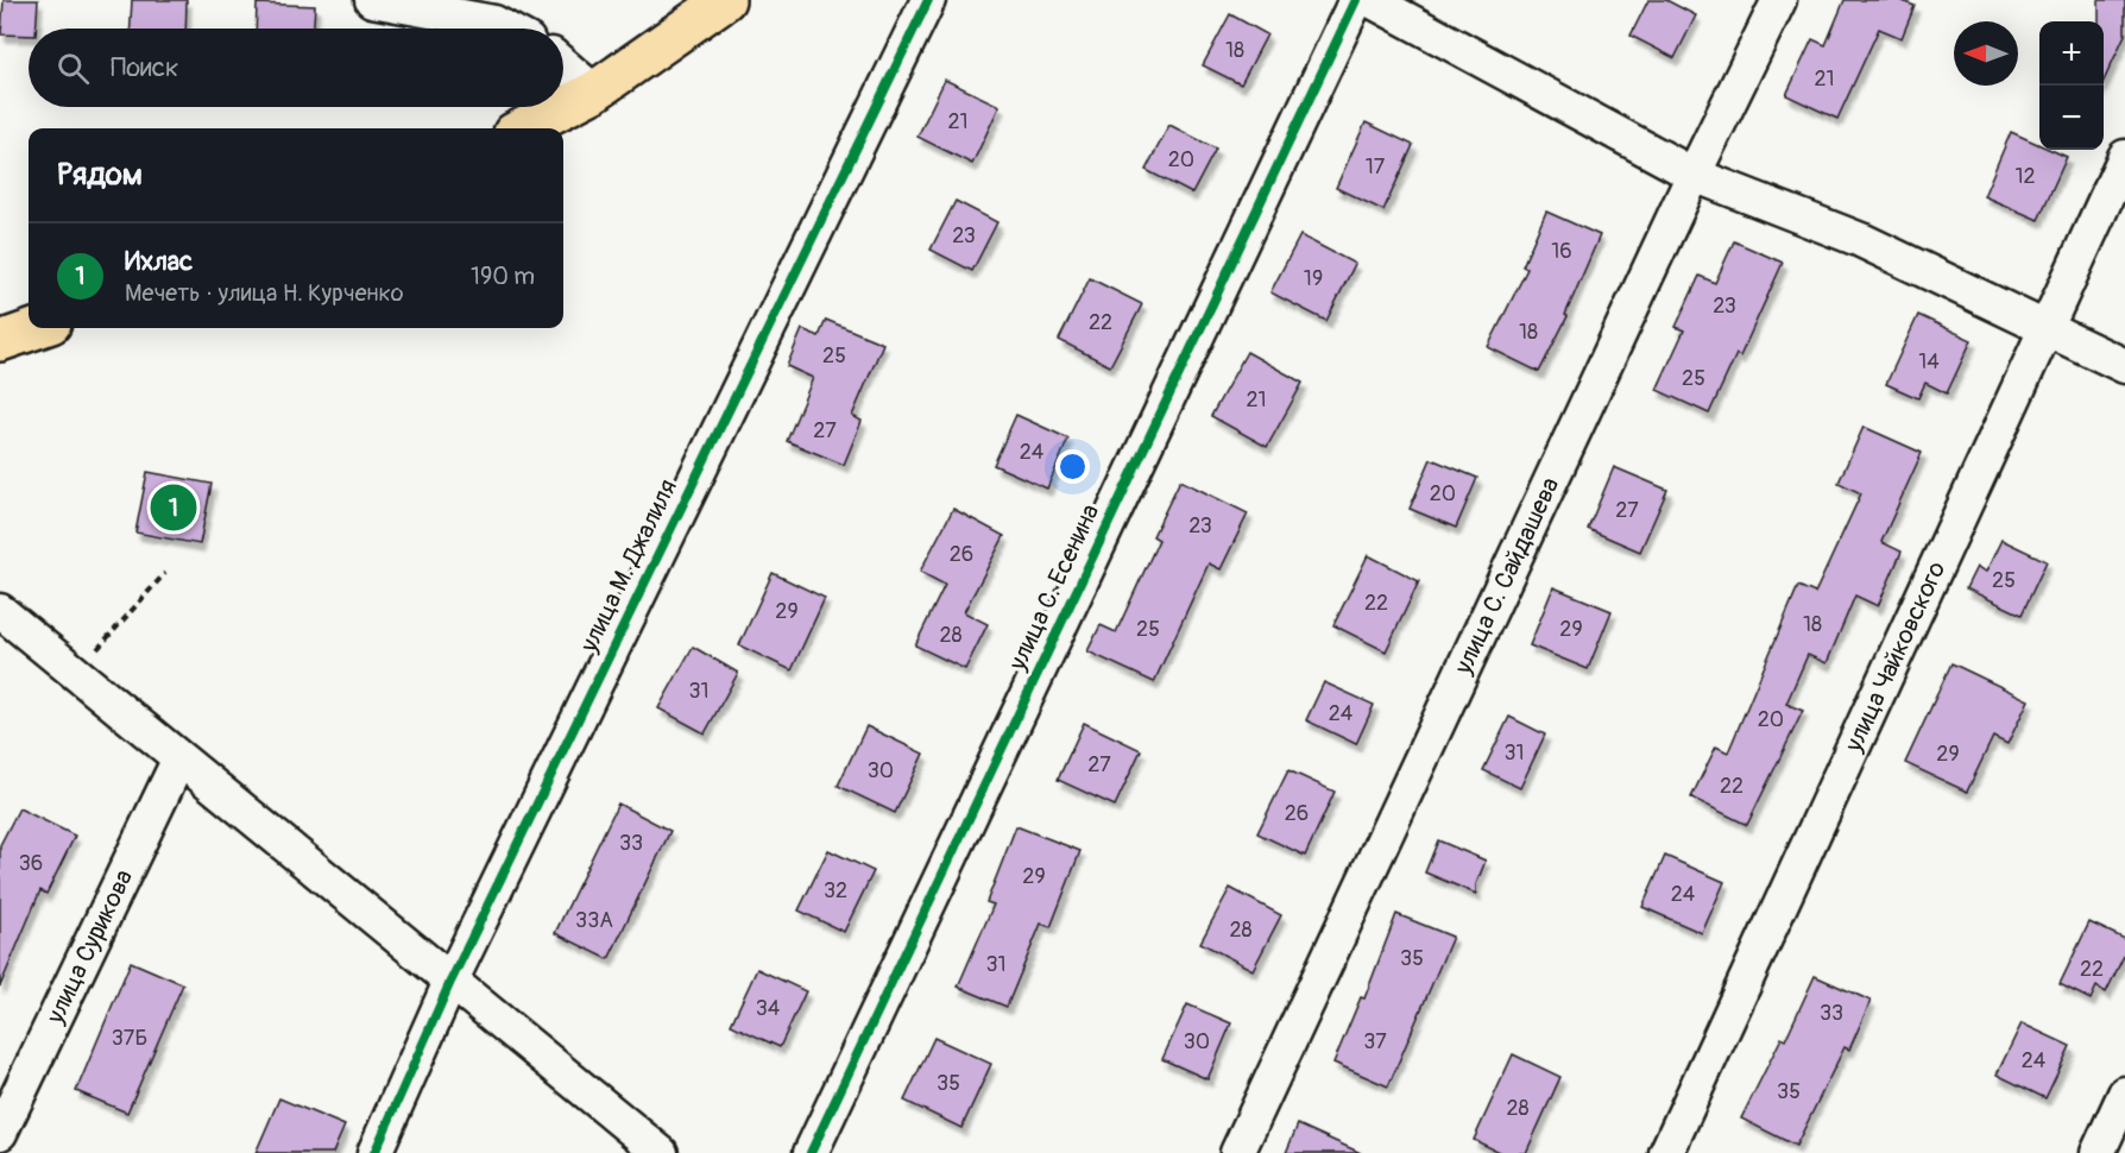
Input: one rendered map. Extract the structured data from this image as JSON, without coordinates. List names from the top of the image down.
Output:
{
  "streets": {
    "street": [
      "улица М. Джалиля",
      "улица С. Сайдашева",
      "улица С. Есенина",
      "улица Чайковского",
      "улица Сурикова"
    ]
  },
  "house_numbers": [
    "18",
    "21",
    "21",
    "20",
    "17",
    "12",
    "23",
    "16",
    "19",
    "23",
    "22",
    "18",
    "25",
    "14",
    "25",
    "21",
    "27",
    "24",
    "20",
    "27",
    "23",
    "26",
    "25",
    "22",
    "29",
    "18",
    "25",
    "29",
    "28",
    "31",
    "24",
    "20",
    "31",
    "29",
    "27",
    "30",
    "22",
    "26",
    "33",
    "36",
    "29",
    "32",
    "24",
    "33А",
    "28",
    "35",
    "31",
    "22",
    "34",
    "33",
    "37Б",
    "30",
    "37",
    "24",
    "35",
    "35",
    "28"
  ],
  "north": "left",
  "page": {
    "map_buttons": ["+", "−"],
    "search": "Поиск",
    "heading": "Рядом",
    "list": [
      {
        "mark": "1",
        "name": "Ихлас",
        "note": "Мечеть · улица Н. Курченко",
        "value": "190 m"
      }
    ],
    "pins": "1"
  }
}
